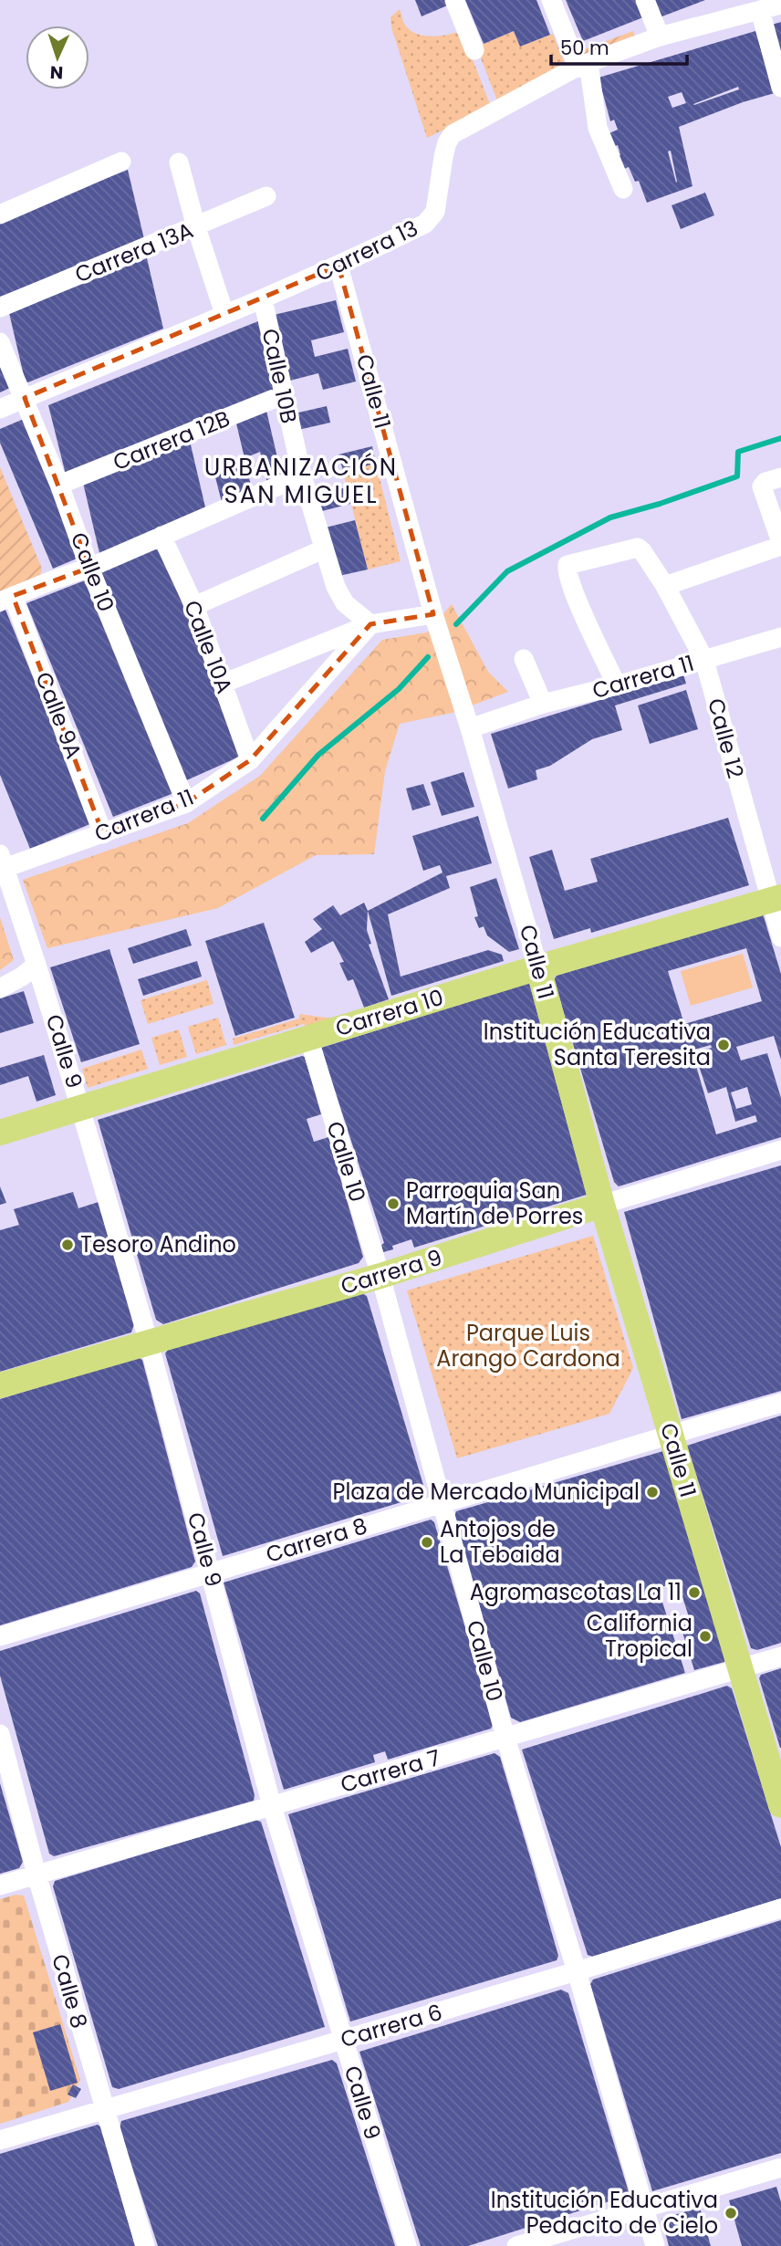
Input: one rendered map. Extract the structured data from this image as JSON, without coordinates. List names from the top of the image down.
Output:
{
  "streets": {
    "main road": ["Calle 11", "Carrera 10", "Carrera 9"],
    "street": [
      "Carrera 13",
      "Carrera 13A",
      "Calle 10B",
      "Carrera 12B",
      "Calle 10",
      "Calle 10A",
      "Carrera 11",
      "Calle 9A",
      "Calle 12",
      "Calle 9",
      "Carrera 8",
      "Carrera 7",
      "Calle 8",
      "Carrera 6"
    ]
  },
  "crossings": [
    ["Carrera 13", "Calle 10B"],
    ["Carrera 13", "Calle 11"],
    ["Carrera 13", "Calle 10"],
    ["Calle 10B", "Carrera 12B"],
    ["Calle 10B", "Carrera 11"],
    ["Calle 11", "Carrera 11"],
    ["Calle 11", "Carrera 10"],
    ["Calle 11", "Carrera 9"],
    ["Calle 11", "Carrera 8"],
    ["Calle 11", "Carrera 7"],
    ["Carrera 12B", "Calle 10"],
    ["Calle 10", "Carrera 11"],
    ["Calle 10", "Carrera 10"],
    ["Calle 10", "Carrera 9"],
    ["Calle 10", "Carrera 8"],
    ["Calle 10", "Carrera 7"],
    ["Calle 10", "Carrera 6"],
    ["Calle 10A", "Carrera 11"],
    ["Carrera 11", "Calle 9A"],
    ["Carrera 11", "Calle 12"],
    ["Carrera 11", "Calle 9"],
    ["Calle 12", "Carrera 10"],
    ["Carrera 10", "Calle 9"],
    ["Calle 9", "Carrera 9"],
    ["Calle 9", "Carrera 8"],
    ["Calle 9", "Carrera 7"],
    ["Calle 9", "Carrera 6"],
    ["Carrera 7", "Calle 8"],
    ["Calle 8", "Carrera 6"]
  ],
  "districts": ["URBANIZACIÓN SAN MIGUEL"],
  "parks": ["Parque Luis Arango Cardona"],
  "places": [
    "Institución Educativa Santa Teresita",
    "Parroquia San Martín de Porres",
    "Tesoro Andino",
    "Plaza de Mercado Municipal",
    "Antojos de La Tebaida",
    "Agromascotas La 11",
    "California Tropical",
    "Institución Educativa Pedacito de Cielo"
  ],
  "scale_bar": "50 m",
  "north": "bottom"
}
